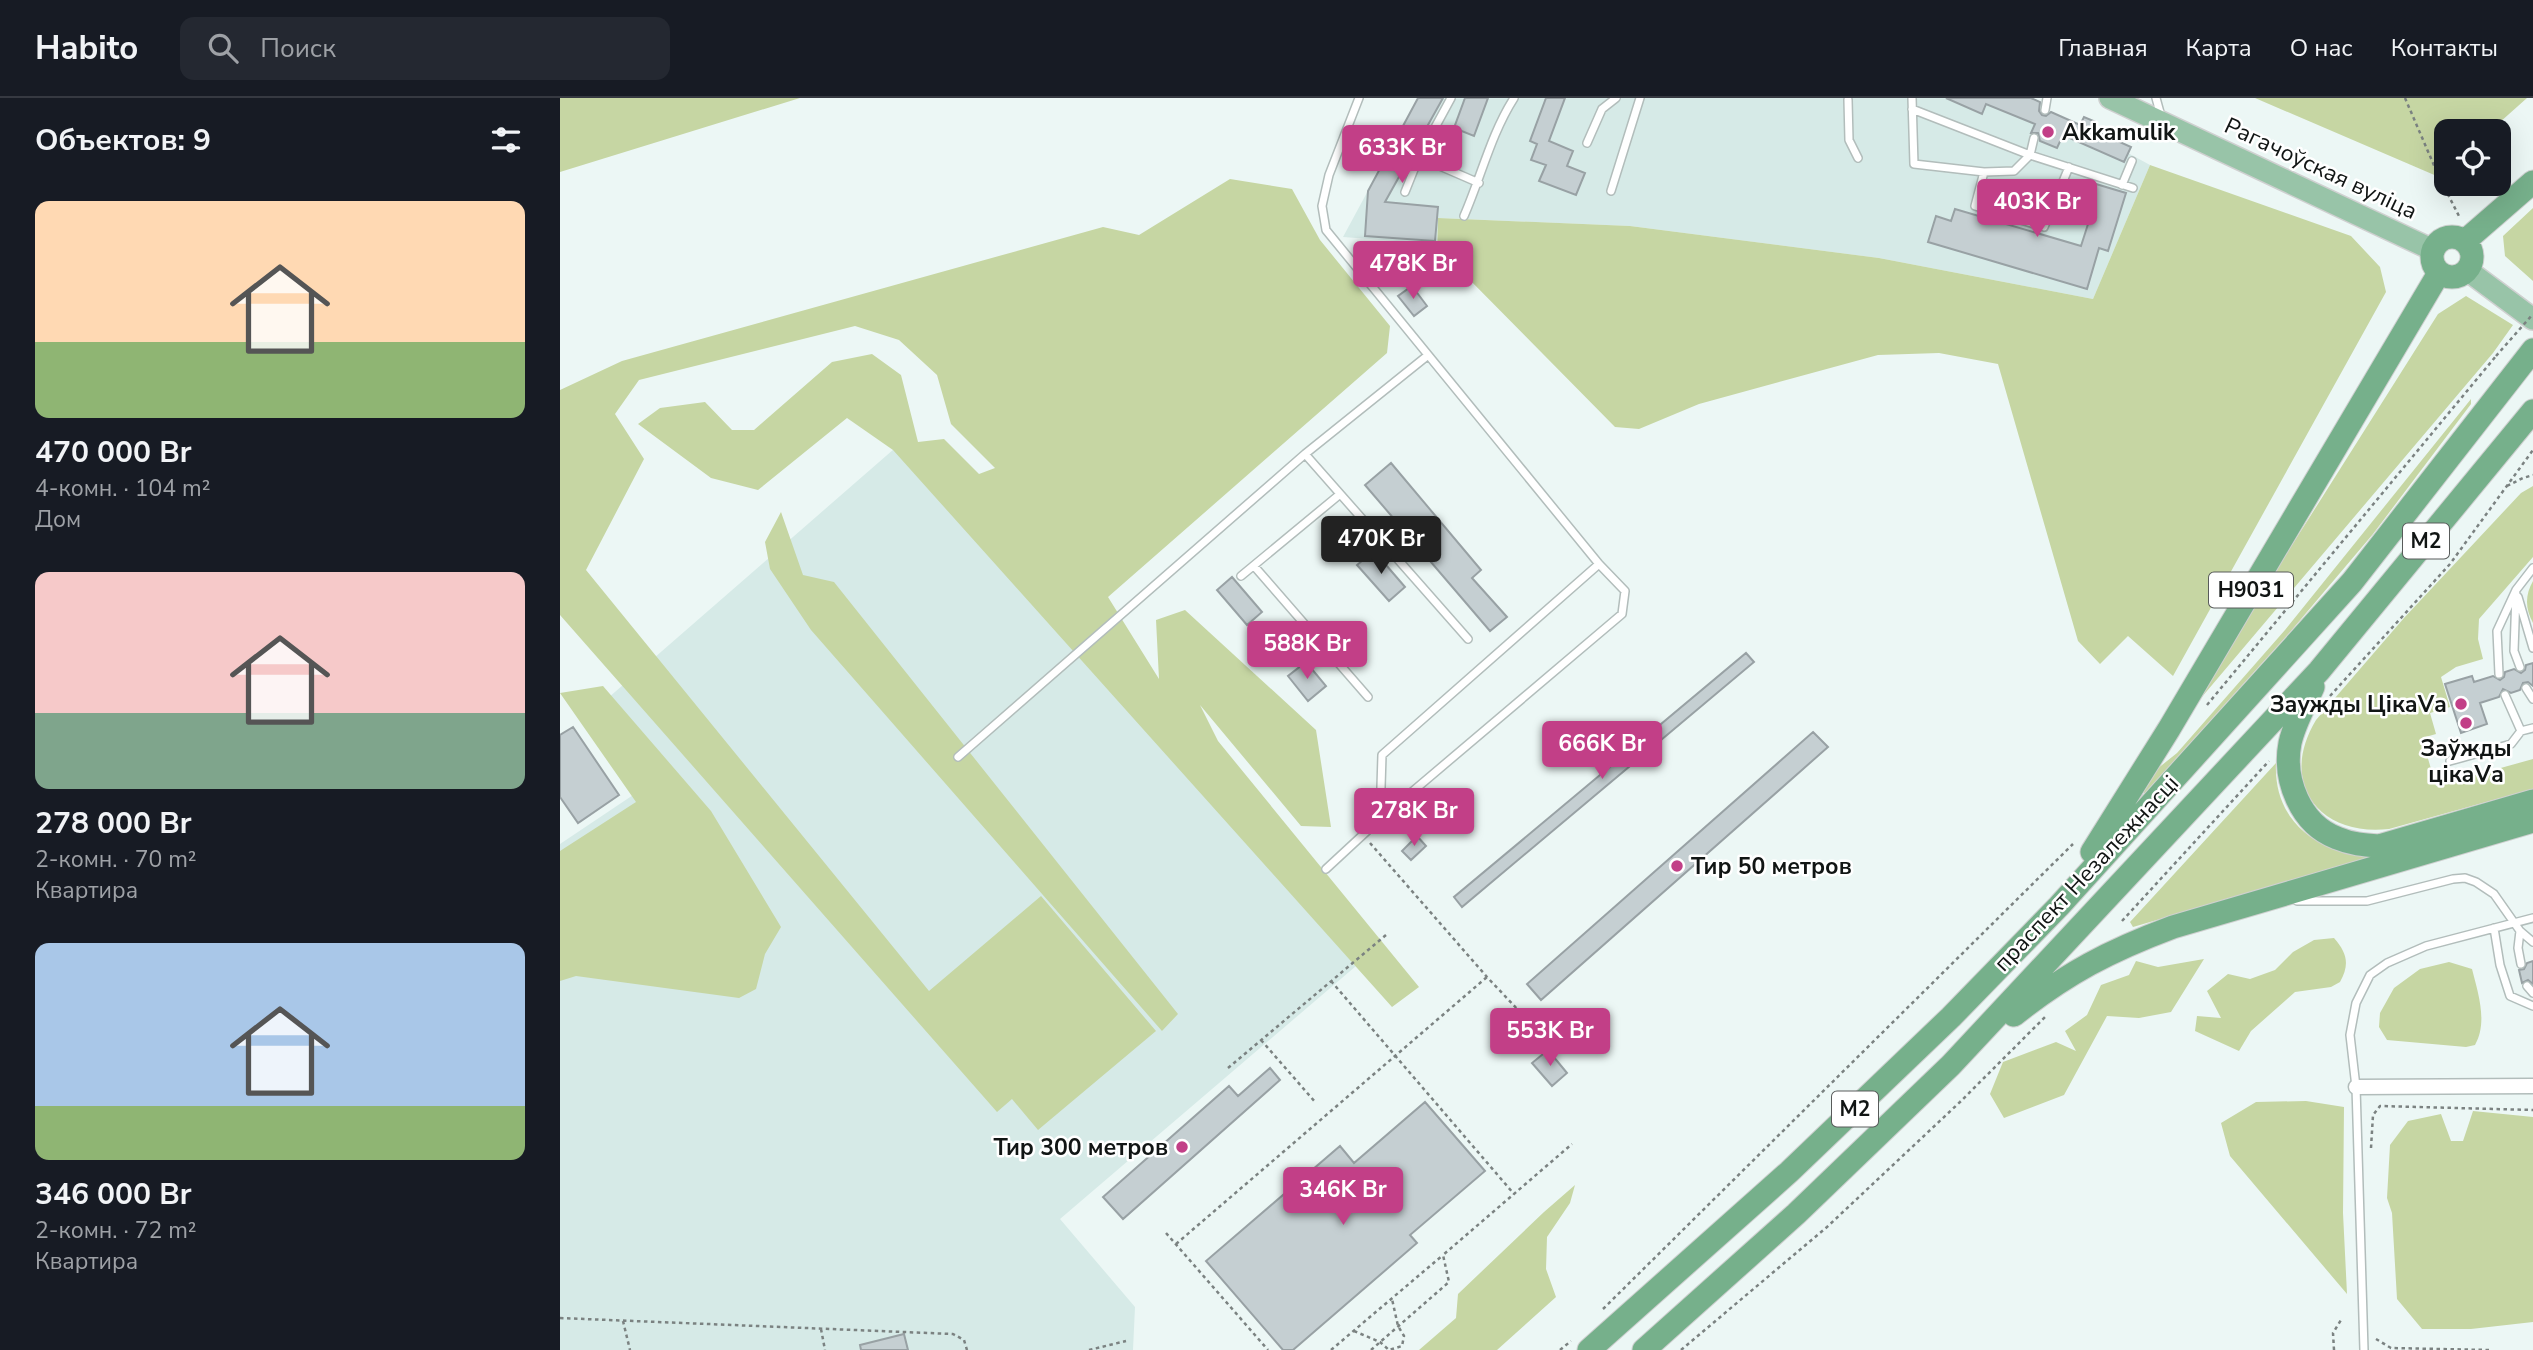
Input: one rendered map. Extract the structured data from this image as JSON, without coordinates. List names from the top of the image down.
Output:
{
  "streets": {
    "highway": ["М2", "Н9031", "праспект Незалежнасці"],
    "main road": ["Рагачоўская вуліца"]
  },
  "crossings": [
    ["Рагачоўская вуліца", "Н9031"],
    ["Н9031", "праспект Незалежнасці"]
  ],
  "places": [
    "Akkamulik",
    "Заужды ЦікаVа",
    "Заўжды цікаVа",
    "Тир 50 метров",
    "Тир 300 метров"
  ],
  "page": {
    "header": "Habito",
    "search": "Поиск",
    "nav": [
      "Главная",
      "Карта",
      "О нас",
      "Контакты"
    ],
    "heading": "Объектов: 9",
    "price": [
      "633K Br",
      "403K Br",
      "478K Br",
      "470K Br",
      "588K Br",
      "666K Br",
      "278K Br",
      "553K Br",
      "346K Br"
    ],
    "list": [
      {
        "name": "470 000 Br",
        "note": "4-комн. · 104 m² · Дом"
      },
      {
        "name": "278 000 Br",
        "note": "2-комн. · 70 m² · Квартира"
      },
      {
        "name": "346 000 Br",
        "note": "2-комн. · 72 m² · Квартира"
      }
    ]
  }
}
